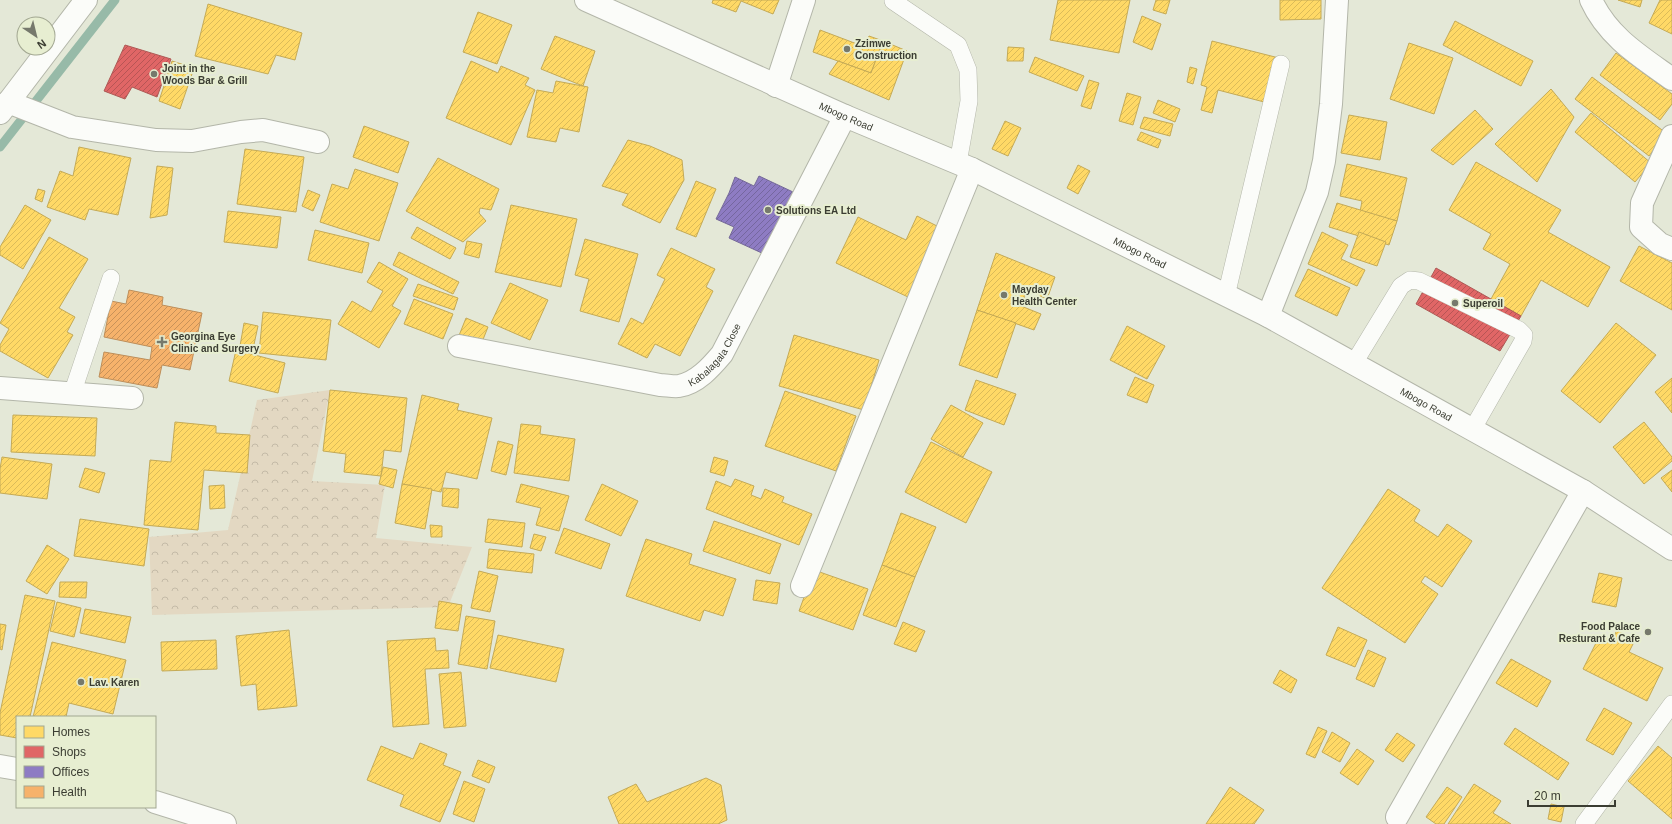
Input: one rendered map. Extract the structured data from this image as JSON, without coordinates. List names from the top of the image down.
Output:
{
  "streets": {
    "street": ["Mbogo Road", "Kabalagala Close"]
  },
  "crossings": [
    ["Mbogo Road", "Kabalagala Close"]
  ],
  "places": {
    "other": [
      "Zzimwe Construction",
      "Joint in the Woods Bar & Grill",
      "Solutions EA Ltd",
      "Mayday Health Center",
      "Superoil",
      "Food Palace Resturant & Cafe",
      "Lav. Karen"
    ],
    "health": ["Georgina Eye Clinic and Surgery"]
  },
  "legend": [
    "Homes",
    "Shops",
    "Offices",
    "Health"
  ],
  "scale_bar": "20 m",
  "north": "bottom right"
}
